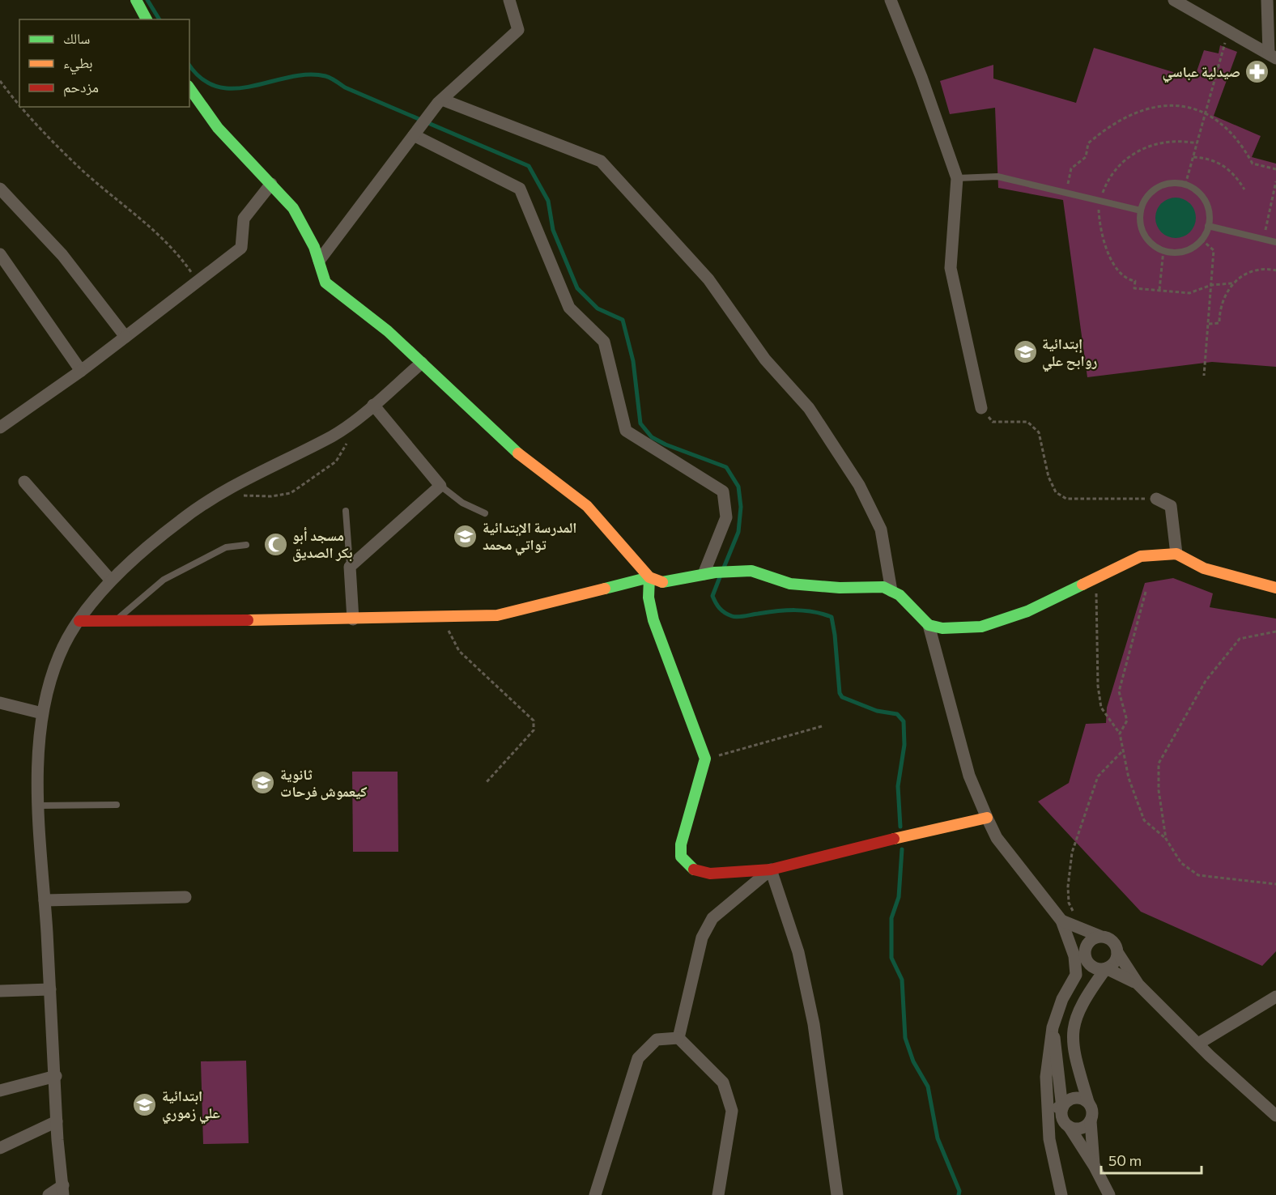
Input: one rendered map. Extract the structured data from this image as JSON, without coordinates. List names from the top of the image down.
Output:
{
  "places": {
    "pharmacy": ["صيدلية عباسي"],
    "school or university": [
      "إبتدائية روابح علي",
      "المدرسة الإبتدائية تواتي محمد",
      "ثانوية كيعموش فرحات",
      "ابتدائية علي زموري"
    ],
    "mosque": ["مسجد أبو بكر الصديق"]
  },
  "legend": ["سالك", "بطيء", "مزدحم"],
  "scale_bar": "50 m"
}
